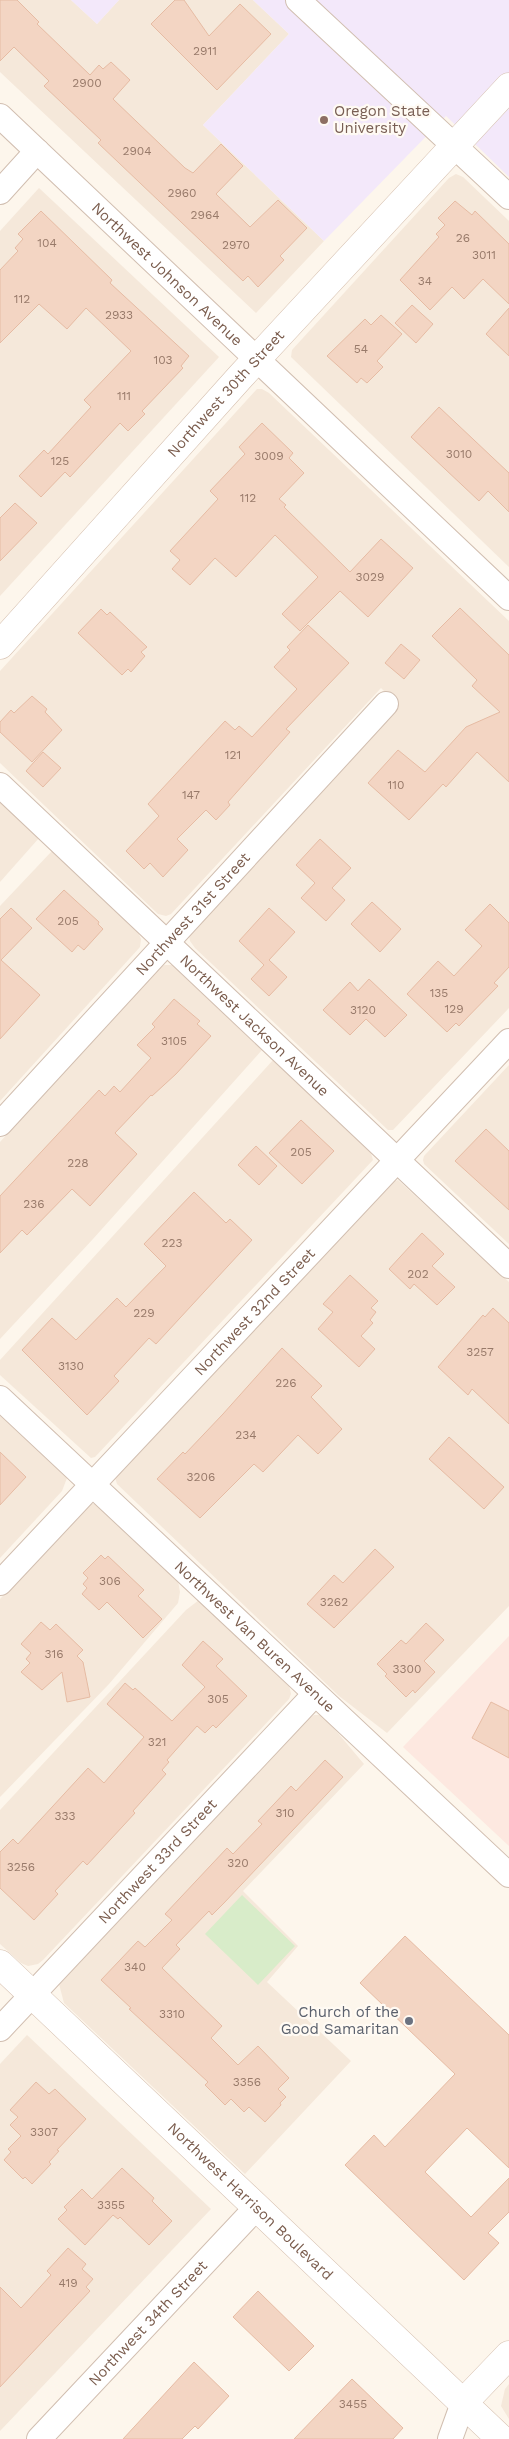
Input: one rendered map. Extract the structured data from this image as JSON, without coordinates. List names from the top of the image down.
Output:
{
  "streets": {
    "main road": ["Northwest 30th Street", "Northwest Harrison Boulevard"],
    "street": [
      "Northwest Johnson Avenue",
      "Northwest 31st Street",
      "Northwest Jackson Avenue",
      "Northwest 32nd Street",
      "Northwest Van Buren Avenue",
      "Northwest 33rd Street",
      "Northwest 34th Street"
    ]
  },
  "crossings": [
    ["Northwest Johnson Avenue", "Northwest 30th Street"],
    ["Northwest 31st Street", "Northwest Jackson Avenue"],
    ["Northwest Jackson Avenue", "Northwest 32nd Street"],
    ["Northwest 32nd Street", "Northwest Van Buren Avenue"],
    ["Northwest Van Buren Avenue", "Northwest 33rd Street"],
    ["Northwest 33rd Street", "Northwest Harrison Boulevard"],
    ["Northwest Harrison Boulevard", "Northwest 34th Street"]
  ],
  "places": ["Oregon State University", "Church of the Good Samaritan"],
  "house_numbers": [
    "2911",
    "2900",
    "2904",
    "2960",
    "2964",
    "26",
    "104",
    "2970",
    "3011",
    "34",
    "112",
    "2933",
    "54",
    "103",
    "111",
    "3010",
    "3009",
    "125",
    "112",
    "3029",
    "121",
    "110",
    "147",
    "205",
    "135",
    "129",
    "3120",
    "3105",
    "205",
    "228",
    "236",
    "223",
    "202",
    "229",
    "3257",
    "3130",
    "226",
    "234",
    "3206",
    "306",
    "3262",
    "316",
    "3300",
    "305",
    "321",
    "310",
    "333",
    "320",
    "3256",
    "340",
    "3310",
    "3356",
    "3307",
    "3355",
    "419",
    "3455"
  ]
}
